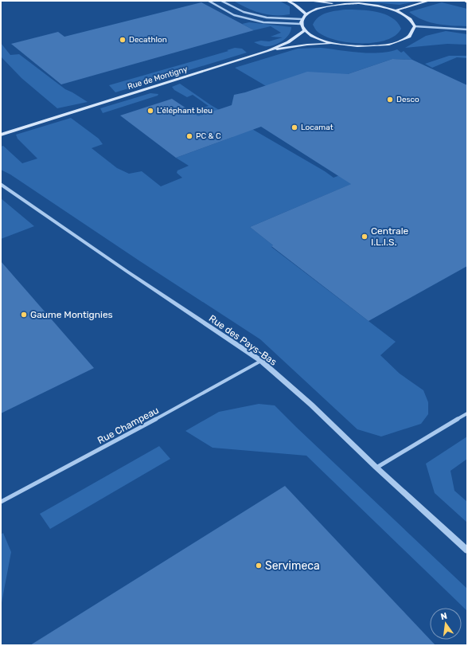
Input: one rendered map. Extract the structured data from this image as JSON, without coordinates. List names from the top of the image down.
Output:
{
  "streets": {
    "main road": ["Rue de Montigny"],
    "street": ["Rue des Pays-Bas", "Rue Champeau"]
  },
  "crossings": [
    ["Rue des Pays-Bas", "Rue Champeau"]
  ],
  "places": [
    "Decathlon",
    "Desco",
    "L'éléphant bleu",
    "Locamat",
    "PC & C",
    "Centrale I.L.I.S.",
    "Gaume Montignies",
    "Servimeca"
  ],
  "north": "top"
}
